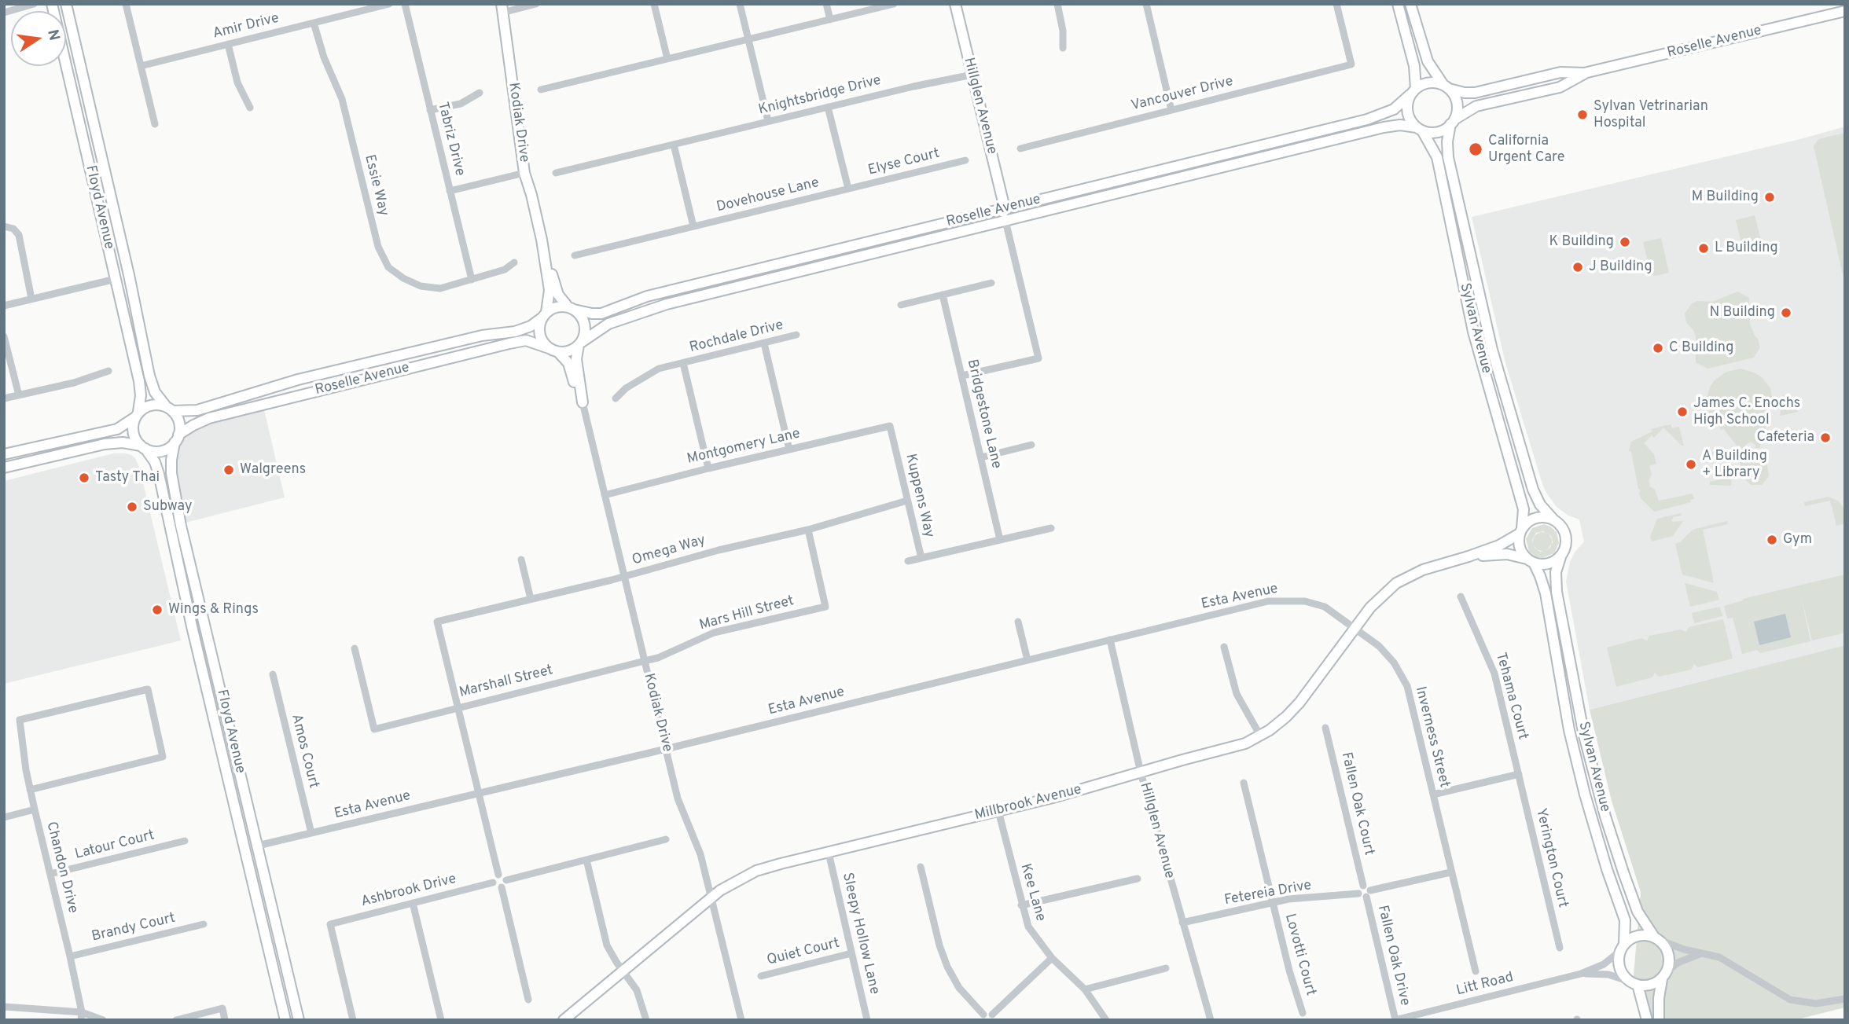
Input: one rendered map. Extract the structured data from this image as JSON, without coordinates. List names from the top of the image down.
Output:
{
  "streets": {
    "main road": [
      "Roselle Avenue",
      "Hillglen Avenue",
      "Kodiak Drive",
      "Floyd Avenue",
      "Sylvan Avenue",
      "Millbrook Avenue"
    ],
    "street": [
      "Amir Drive",
      "Vancouver Drive",
      "Knightsbridge Drive",
      "Tabriz Drive",
      "Elyse Court",
      "Essie Way",
      "Dovehouse Lane",
      "Rochdale Drive",
      "Bridgestone Lane",
      "Montgomery Lane",
      "Kuppens Way",
      "Omega Way",
      "Esta Avenue",
      "Mars Hill Street",
      "Marshall Street",
      "Tehama Court",
      "Inverness Street",
      "Amos Court",
      "Fallen Oak Court",
      "Latour Court",
      "Yerington Court",
      "Chandon Drive",
      "Ashbrook Drive",
      "Kee Lane",
      "Fetereia Drive",
      "Brandy Court",
      "Sleepy Hollow Lane",
      "Quiet Court",
      "Lovotti Court",
      "Fallen Oak Drive",
      "Litt Road"
    ]
  },
  "crossings": [
    ["Amir Drive", "Essie Way"],
    ["Roselle Avenue", "Hillglen Avenue"],
    ["Roselle Avenue", "Kodiak Drive"],
    ["Roselle Avenue", "Floyd Avenue"],
    ["Roselle Avenue", "Sylvan Avenue"],
    ["Knightsbridge Drive", "Hillglen Avenue"],
    ["Hillglen Avenue", "Esta Avenue"],
    ["Hillglen Avenue", "Millbrook Avenue"],
    ["Hillglen Avenue", "Fetereia Drive"],
    ["Kodiak Drive", "Montgomery Lane"],
    ["Kodiak Drive", "Omega Way"],
    ["Kodiak Drive", "Esta Avenue"],
    ["Kodiak Drive", "Mars Hill Street"],
    ["Kodiak Drive", "Marshall Street"],
    ["Kodiak Drive", "Millbrook Avenue"],
    ["Tabriz Drive", "Essie Way"],
    ["Elyse Court", "Dovehouse Lane"],
    ["Floyd Avenue", "Esta Avenue"],
    ["Sylvan Avenue", "Millbrook Avenue"],
    ["Sylvan Avenue", "Litt Road"],
    ["Montgomery Lane", "Kuppens Way"],
    ["Kuppens Way", "Omega Way"],
    ["Omega Way", "Mars Hill Street"],
    ["Omega Way", "Marshall Street"],
    ["Esta Avenue", "Inverness Street"],
    ["Esta Avenue", "Amos Court"],
    ["Esta Avenue", "Millbrook Avenue"],
    ["Mars Hill Street", "Marshall Street"],
    ["Tehama Court", "Yerington Court"],
    ["Inverness Street", "Millbrook Avenue"],
    ["Millbrook Avenue", "Kee Lane"],
    ["Millbrook Avenue", "Sleepy Hollow Lane"],
    ["Fallen Oak Court", "Fetereia Drive"],
    ["Fallen Oak Court", "Fallen Oak Drive"],
    ["Latour Court", "Chandon Drive"],
    ["Chandon Drive", "Brandy Court"],
    ["Fetereia Drive", "Lovotti Court"],
    ["Fetereia Drive", "Fallen Oak Drive"],
    ["Sleepy Hollow Lane", "Quiet Court"],
    ["Fallen Oak Drive", "Litt Road"]
  ],
  "places": [
    "Sylvan Vetrinarian Hospital",
    "California Urgent Care",
    "M Building",
    "K Building",
    "L Building",
    "J Building",
    "N Building",
    "C Building",
    "James C. Enochs High School",
    "Cafeteria",
    "A Building + Library",
    "Walgreens",
    "Tasty Thai",
    "Subway",
    "Gym",
    "Wings & Rings"
  ],
  "north": "right"
}
